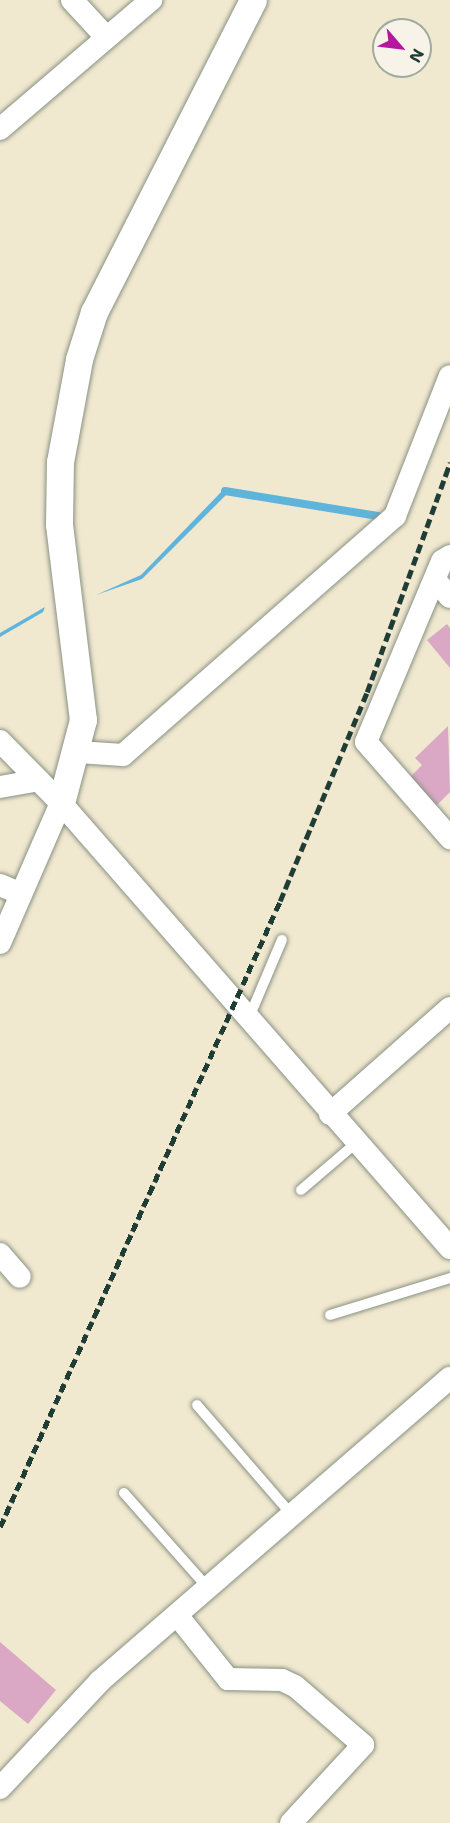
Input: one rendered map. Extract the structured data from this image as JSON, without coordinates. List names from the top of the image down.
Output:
{
  "north": "bottom right"
}
